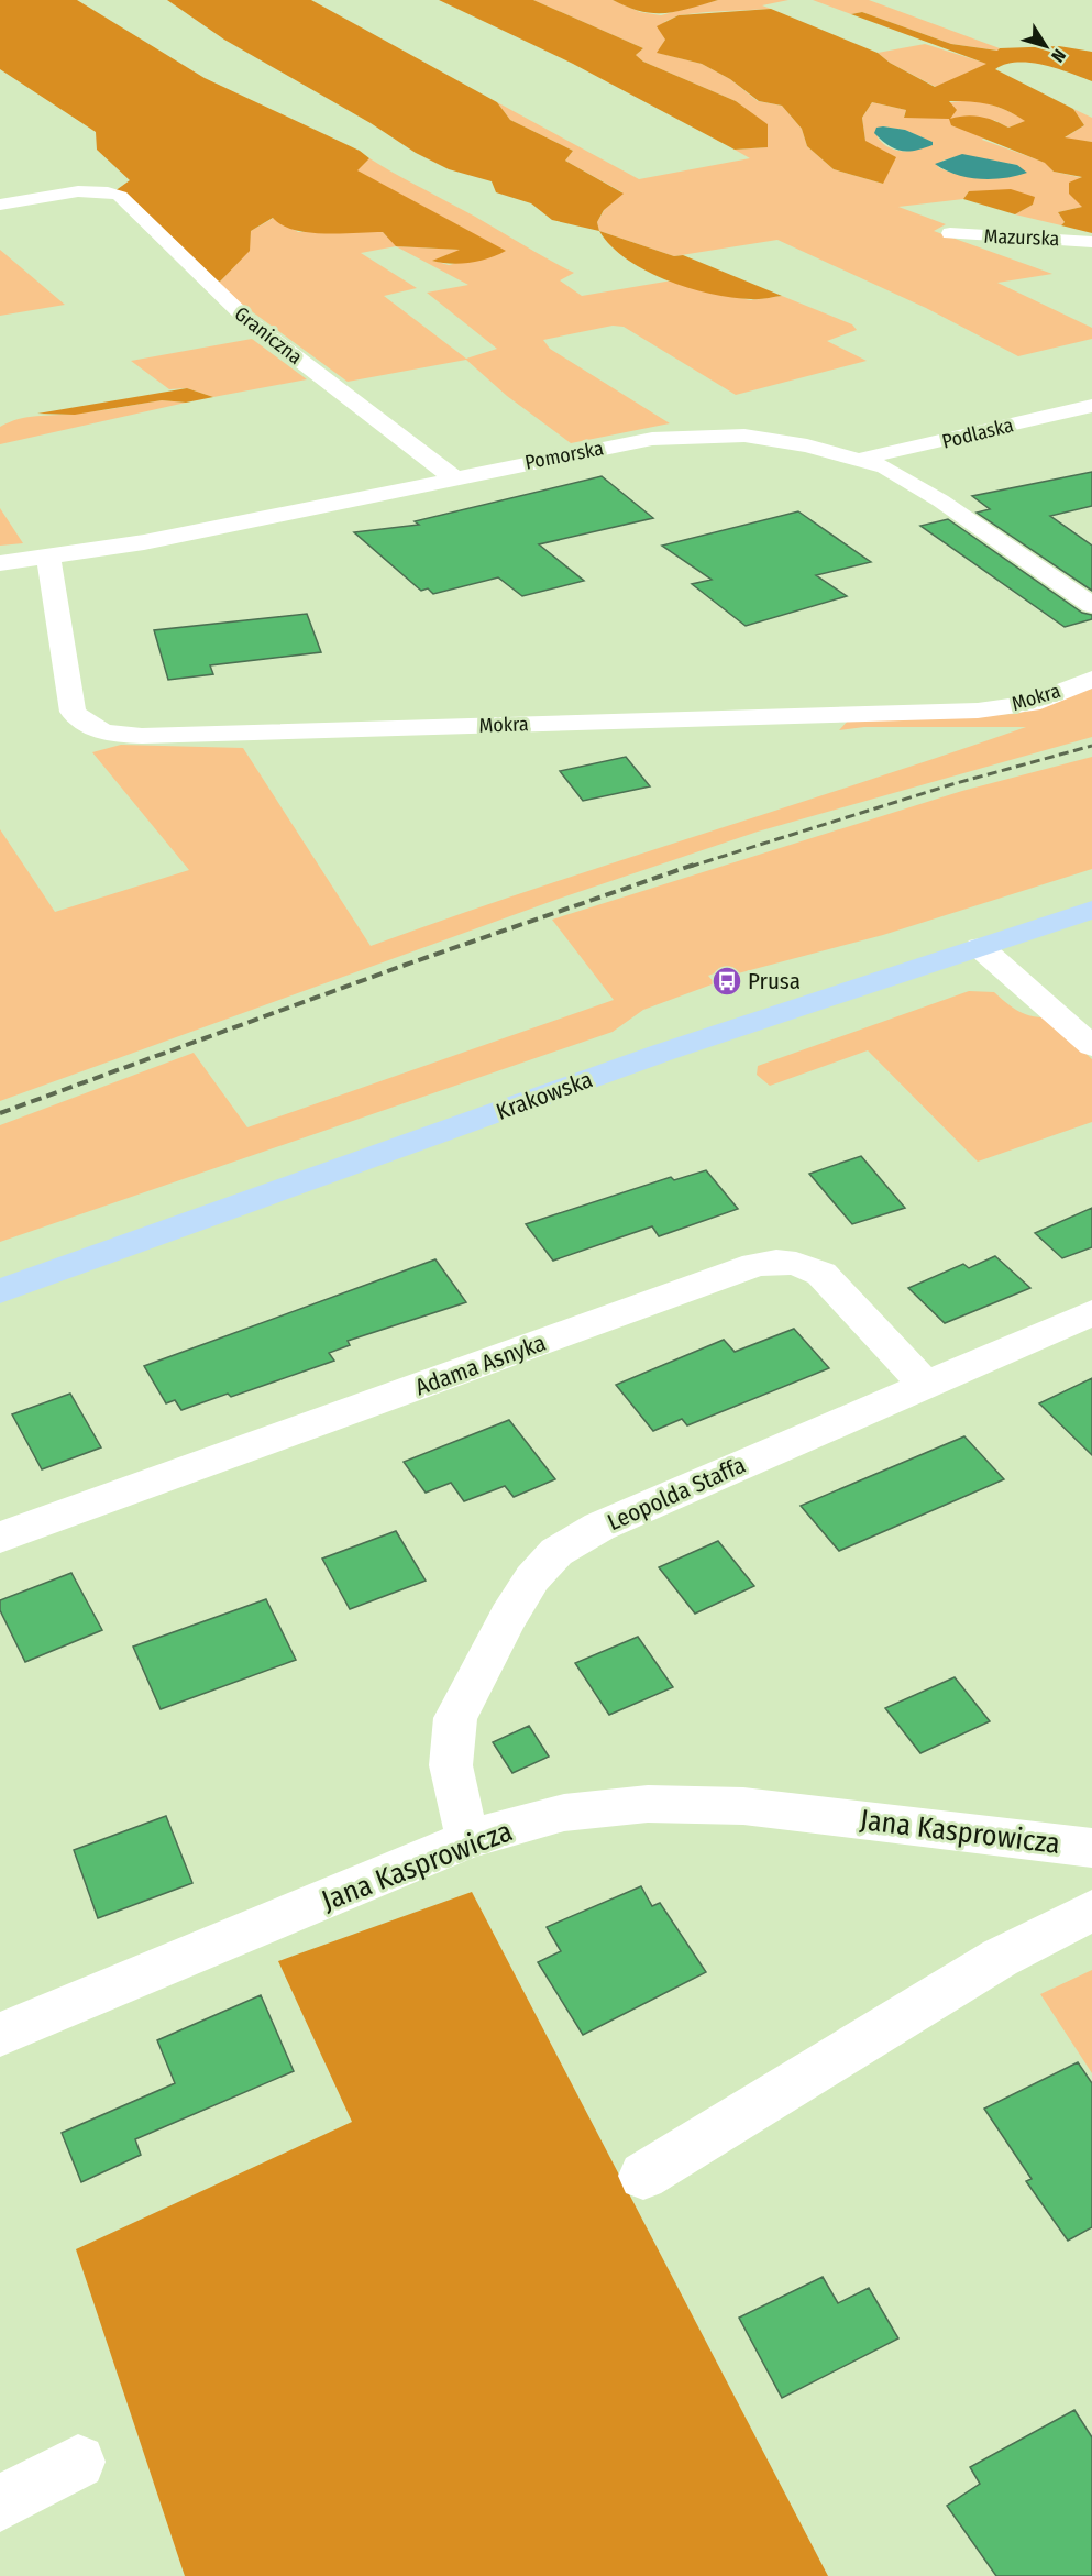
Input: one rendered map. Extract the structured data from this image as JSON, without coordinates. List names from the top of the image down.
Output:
{
  "streets": {
    "main road": ["Krakowska"],
    "street": [
      "Mazurska",
      "Graniczna",
      "Podlaska",
      "Pomorska",
      "Mokra",
      "Adama Asnyka",
      "Leopolda Staffa",
      "Jana Kasprowicza"
    ]
  },
  "crossings": [
    ["Graniczna", "Pomorska"],
    ["Podlaska", "Pomorska"],
    ["Pomorska", "Mokra"],
    ["Adama Asnyka", "Leopolda Staffa"],
    ["Leopolda Staffa", "Jana Kasprowicza"]
  ],
  "places": {
    "bus stop": ["Prusa"]
  },
  "north": "bottom right"
}
